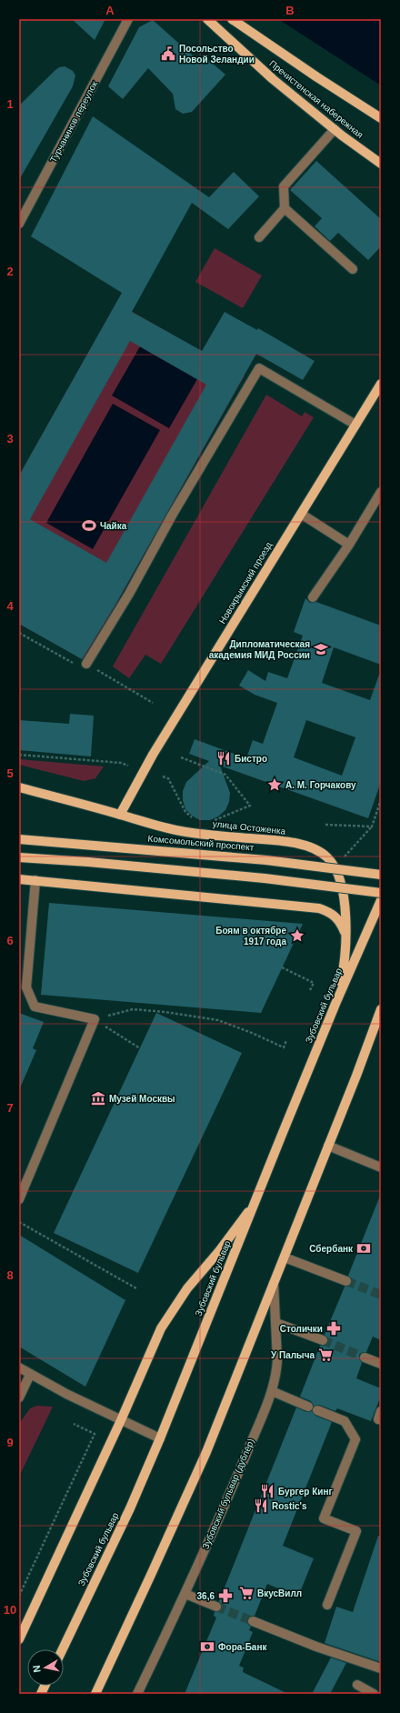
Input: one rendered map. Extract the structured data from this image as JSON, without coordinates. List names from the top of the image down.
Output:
{
  "streets": {
    "main road": [
      "Пречистенская набережная",
      "Новокрымский проезд",
      "улица Остоженка",
      "Комсомольский проспект",
      "Зубовский бульвар"
    ],
    "street": ["Турчанинов переулок", "Зубовский бульвар (дублёр)"]
  },
  "crossings": [
    ["Новокрымский проезд", "улица Остоженка"],
    ["улица Остоженка", "Зубовский бульвар"]
  ],
  "places": {
    "public building": ["Посольство Новой Зеландии"],
    "sports": ["Чайка"],
    "school or university": ["Дипломатическая академия МИД России"],
    "restaurant": ["Бистро", "Бургер Кинг", "Rostic's"],
    "place": ["А. М. Горчакову", "Боям в октябре 1917 года"],
    "museum": ["Музей Москвы"],
    "bank": ["Сбербанк", "Фора-Банк"],
    "pharmacy": ["Столички", "36,6"],
    "supermarket": ["У Палыча", "ВкусВилл"]
  },
  "north": "left",
  "grid": {
    "columns": ["A", "B"],
    "rows": [
      "1",
      "2",
      "3",
      "4",
      "5",
      "6",
      "7",
      "8",
      "9",
      "10"
    ]
  }
}
